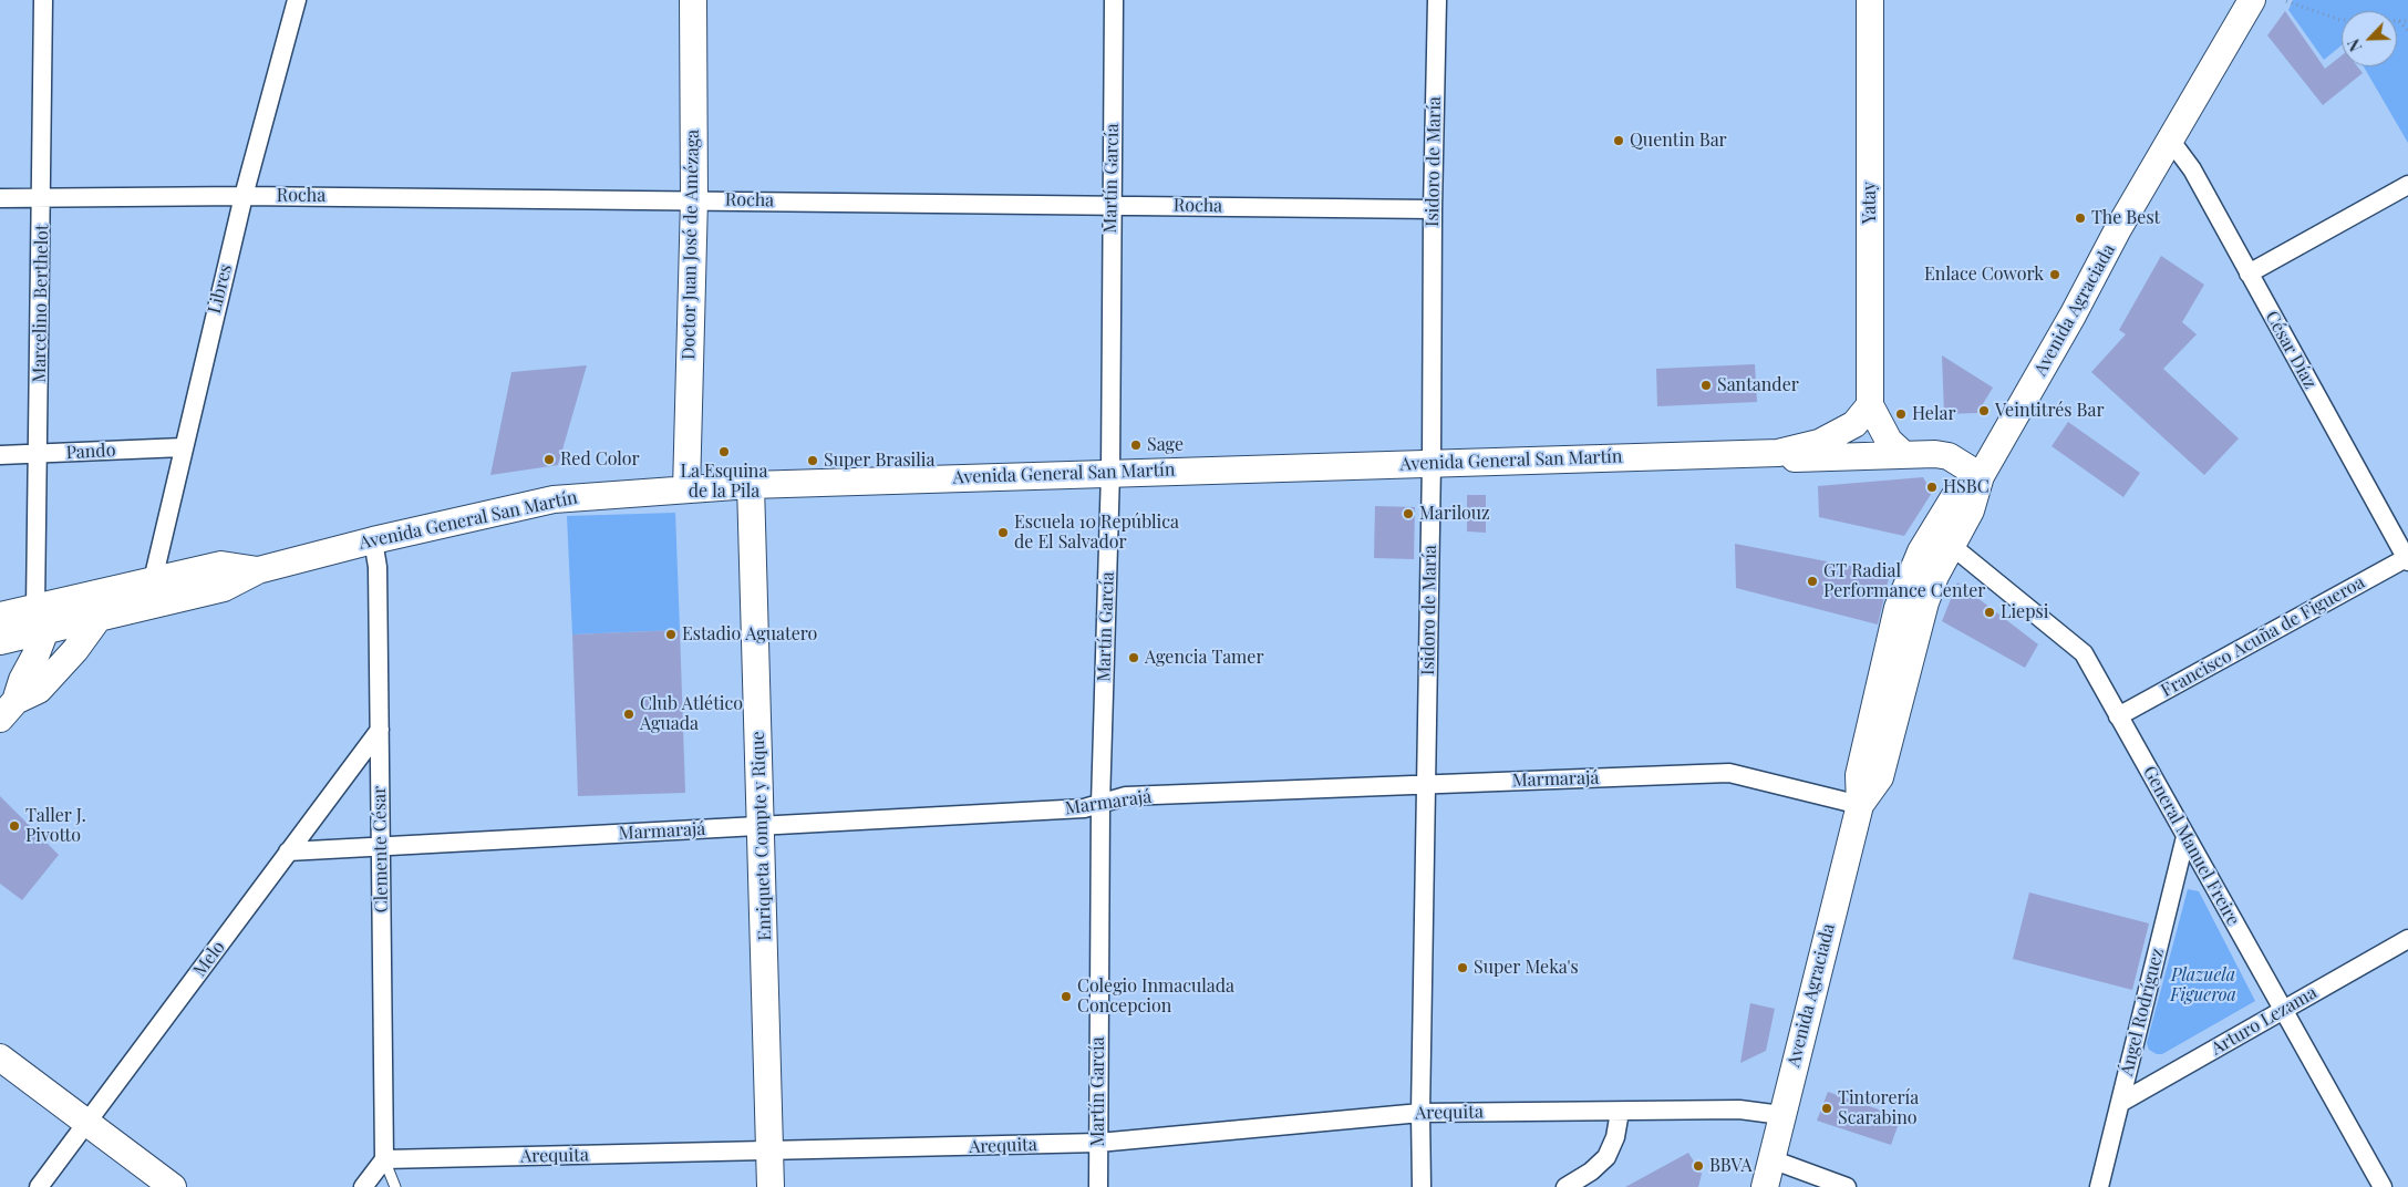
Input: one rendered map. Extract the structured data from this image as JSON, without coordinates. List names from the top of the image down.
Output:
{
  "streets": {
    "main road": [
      "Yatay",
      "Doctor Juan José de Amézaga",
      "Avenida Agraciada",
      "Avenida General San Martín",
      "Enriqueta Compte y Rique"
    ],
    "street": [
      "Isidoro de María",
      "Martín García",
      "Rocha",
      "Libres",
      "Marcelino Berthelot",
      "César Díaz",
      "Pando",
      "Francisco Acuña de Figueroa",
      "Marmarajá",
      "General Manuel Freire",
      "Clemente César",
      "Melo",
      "Ángel Rodríguez",
      "Arturo Lezama",
      "Arequita"
    ]
  },
  "crossings": [
    ["Isidoro de María", "Rocha"],
    ["Isidoro de María", "Avenida General San Martín"],
    ["Isidoro de María", "Marmarajá"],
    ["Isidoro de María", "Arequita"],
    ["Martín García", "Rocha"],
    ["Martín García", "Avenida General San Martín"],
    ["Martín García", "Marmarajá"],
    ["Martín García", "Arequita"],
    ["Rocha", "Doctor Juan José de Amézaga"],
    ["Rocha", "Libres"],
    ["Rocha", "Marcelino Berthelot"],
    ["Yatay", "Avenida General San Martín"],
    ["Doctor Juan José de Amézaga", "Avenida General San Martín"],
    ["Libres", "Pando"],
    ["Libres", "Avenida General San Martín"],
    ["Marcelino Berthelot", "Pando"],
    ["Marcelino Berthelot", "Avenida General San Martín"],
    ["Avenida Agraciada", "César Díaz"],
    ["Avenida Agraciada", "Avenida General San Martín"],
    ["Avenida Agraciada", "Marmarajá"],
    ["Avenida Agraciada", "General Manuel Freire"],
    ["Avenida Agraciada", "Arequita"],
    ["César Díaz", "Francisco Acuña de Figueroa"],
    ["Avenida General San Martín", "Enriqueta Compte y Rique"],
    ["Avenida General San Martín", "Clemente César"],
    ["Francisco Acuña de Figueroa", "General Manuel Freire"],
    ["Marmarajá", "Enriqueta Compte y Rique"],
    ["Marmarajá", "Clemente César"],
    ["Marmarajá", "Melo"],
    ["Enriqueta Compte y Rique", "Arequita"],
    ["General Manuel Freire", "Ángel Rodríguez"],
    ["General Manuel Freire", "Arturo Lezama"],
    ["Clemente César", "Melo"],
    ["Clemente César", "Arequita"],
    ["Ángel Rodríguez", "Arturo Lezama"]
  ],
  "parks": ["Plazuela Figueroa"],
  "places": [
    "Quentin Bar",
    "The Best",
    "Enlace Cowork",
    "Santander",
    "Veintitrés Bar",
    "Helar",
    "Sage",
    "La Esquina de la Pila",
    "Red Color",
    "Super Brasilia",
    "HSBC",
    "Marilouz",
    "Escuela 10 República de El Salvador",
    "GT Radial Performance Center",
    "Liepsi",
    "Estadio Aguatero",
    "Agencia Tamer",
    "Club Atlético Aguada",
    "Taller J. Pivotto",
    "Super Meka's",
    "Colegio Inmaculada Concepcion",
    "Tintorería Scarabino",
    "BBVA"
  ],
  "north": "bottom left"
}
